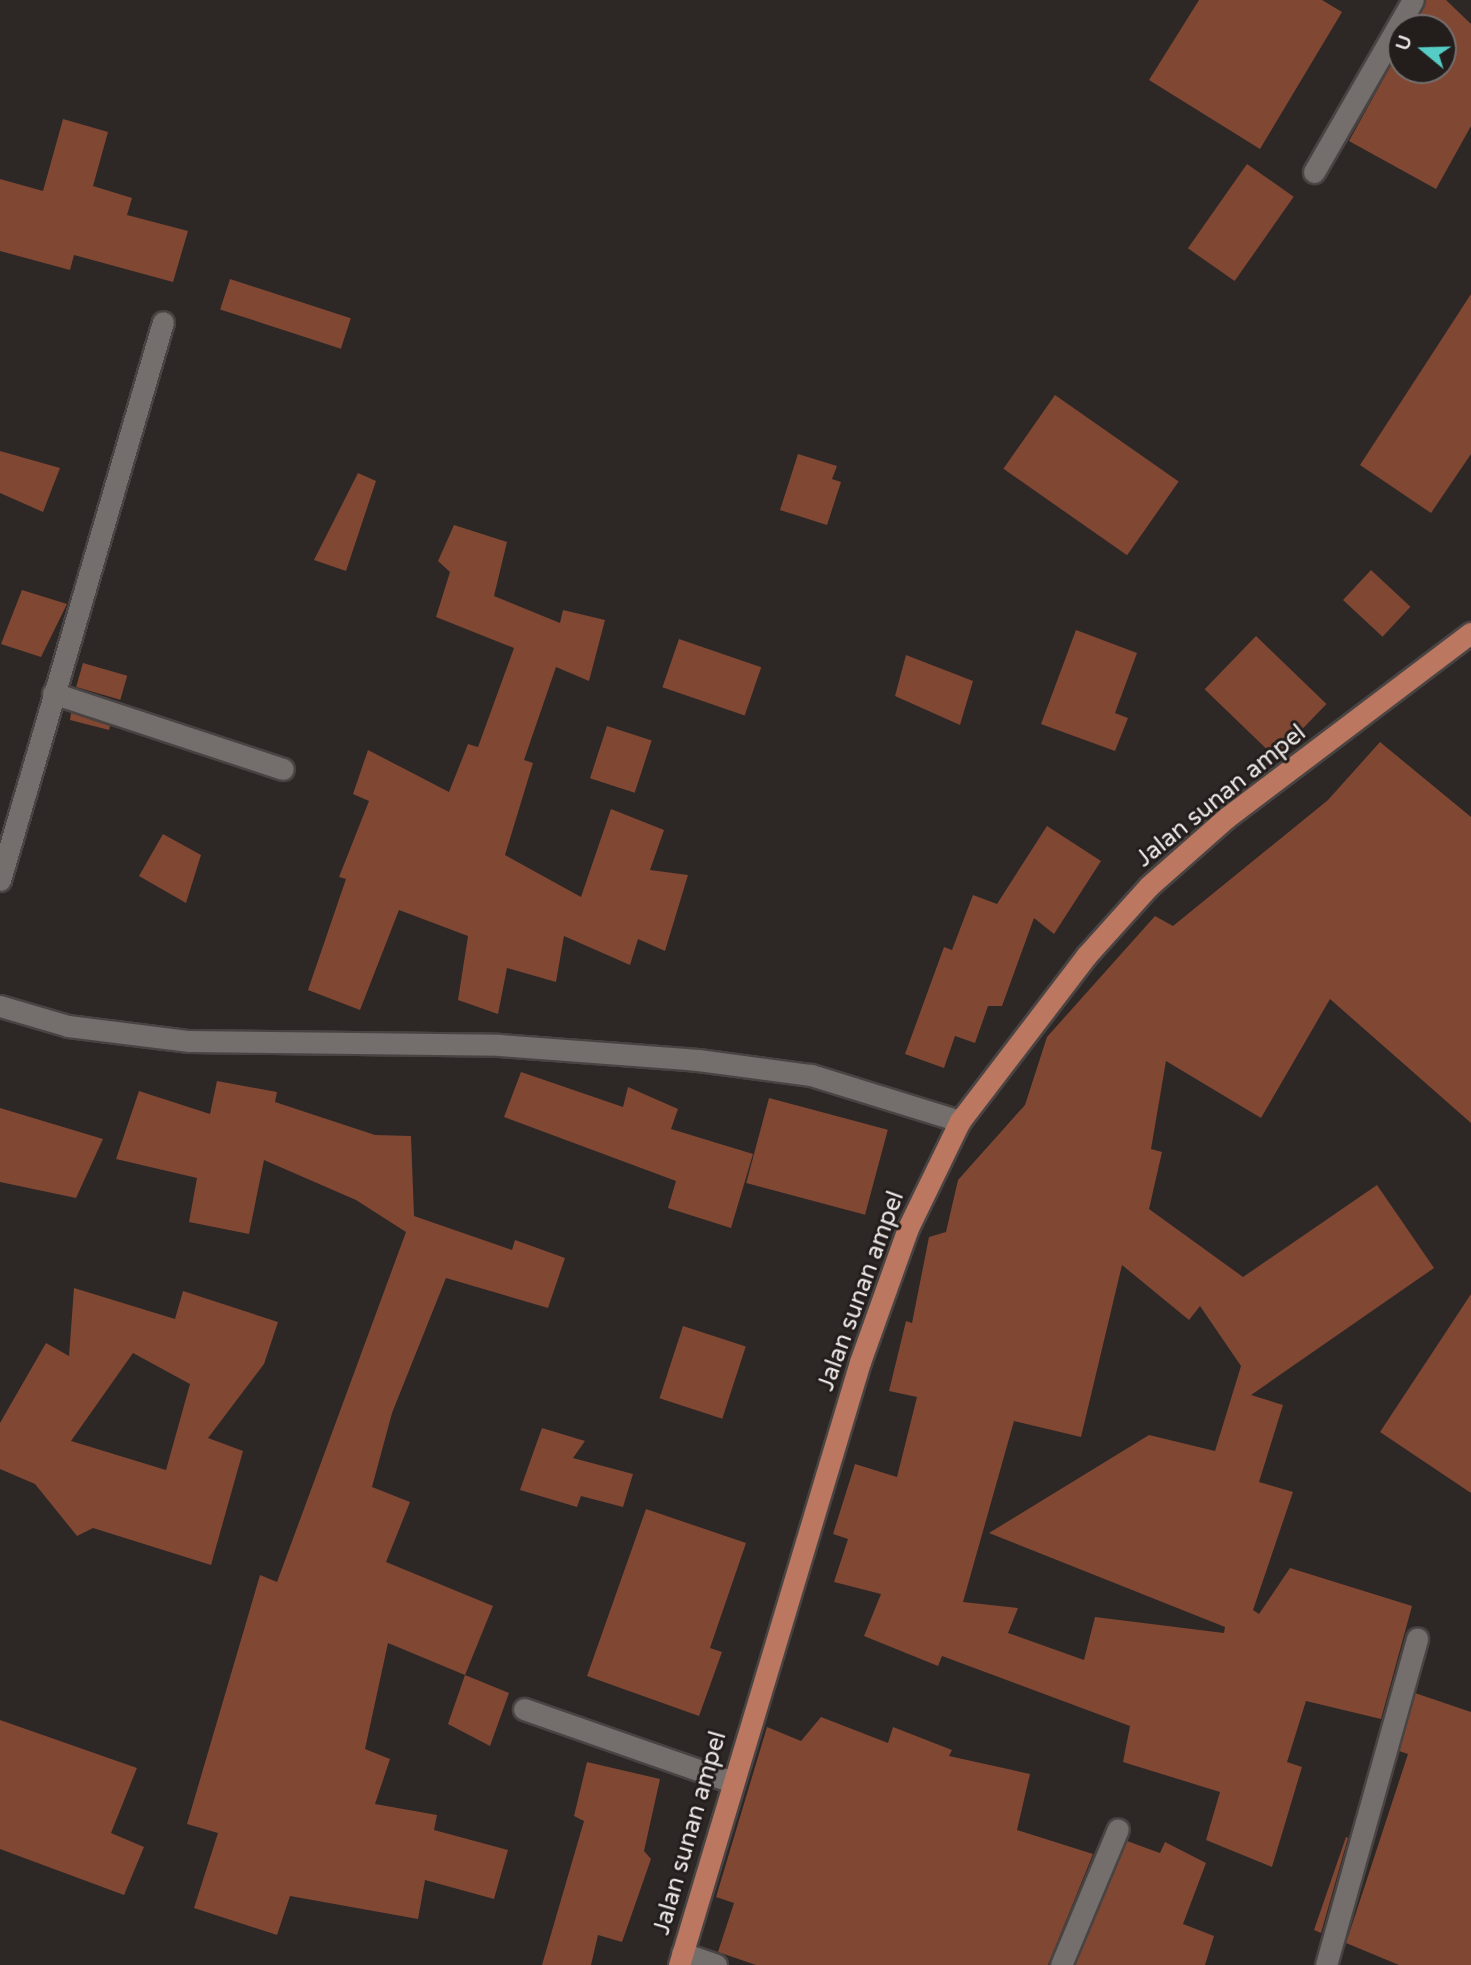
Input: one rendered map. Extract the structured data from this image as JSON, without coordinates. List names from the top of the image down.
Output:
{
  "streets": {
    "main road": ["Jalan sunan ampel"]
  },
  "north": "left"
}
